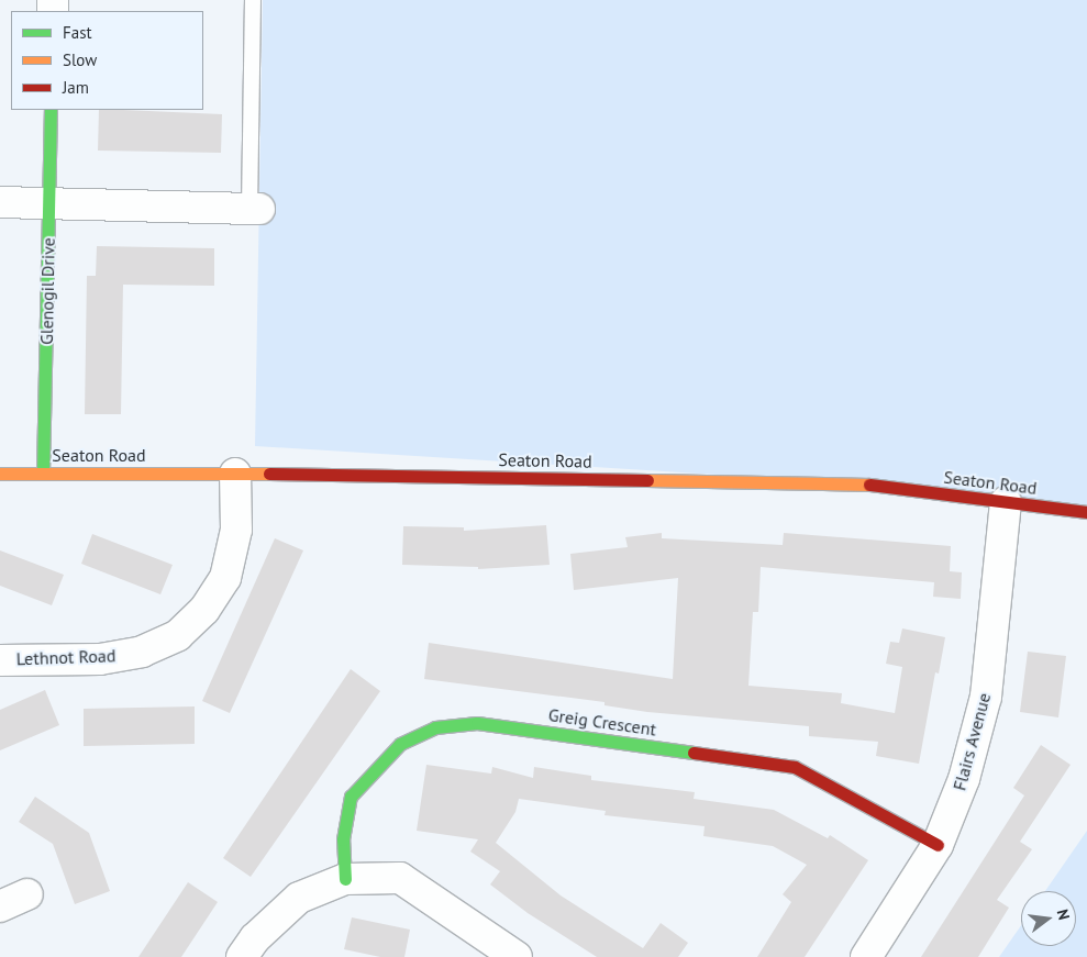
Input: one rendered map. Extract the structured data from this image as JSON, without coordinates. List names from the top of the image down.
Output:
{
  "streets": {
    "street": [
      "Glenogil Drive",
      "Seaton Road",
      "Lethnot Road",
      "Greig Crescent",
      "Flairs Avenue"
    ]
  },
  "crossings": [
    ["Glenogil Drive", "Seaton Road"],
    ["Seaton Road", "Lethnot Road"],
    ["Seaton Road", "Flairs Avenue"],
    ["Greig Crescent", "Flairs Avenue"]
  ],
  "legend": ["Fast", "Slow", "Jam"],
  "north": "right"
}
